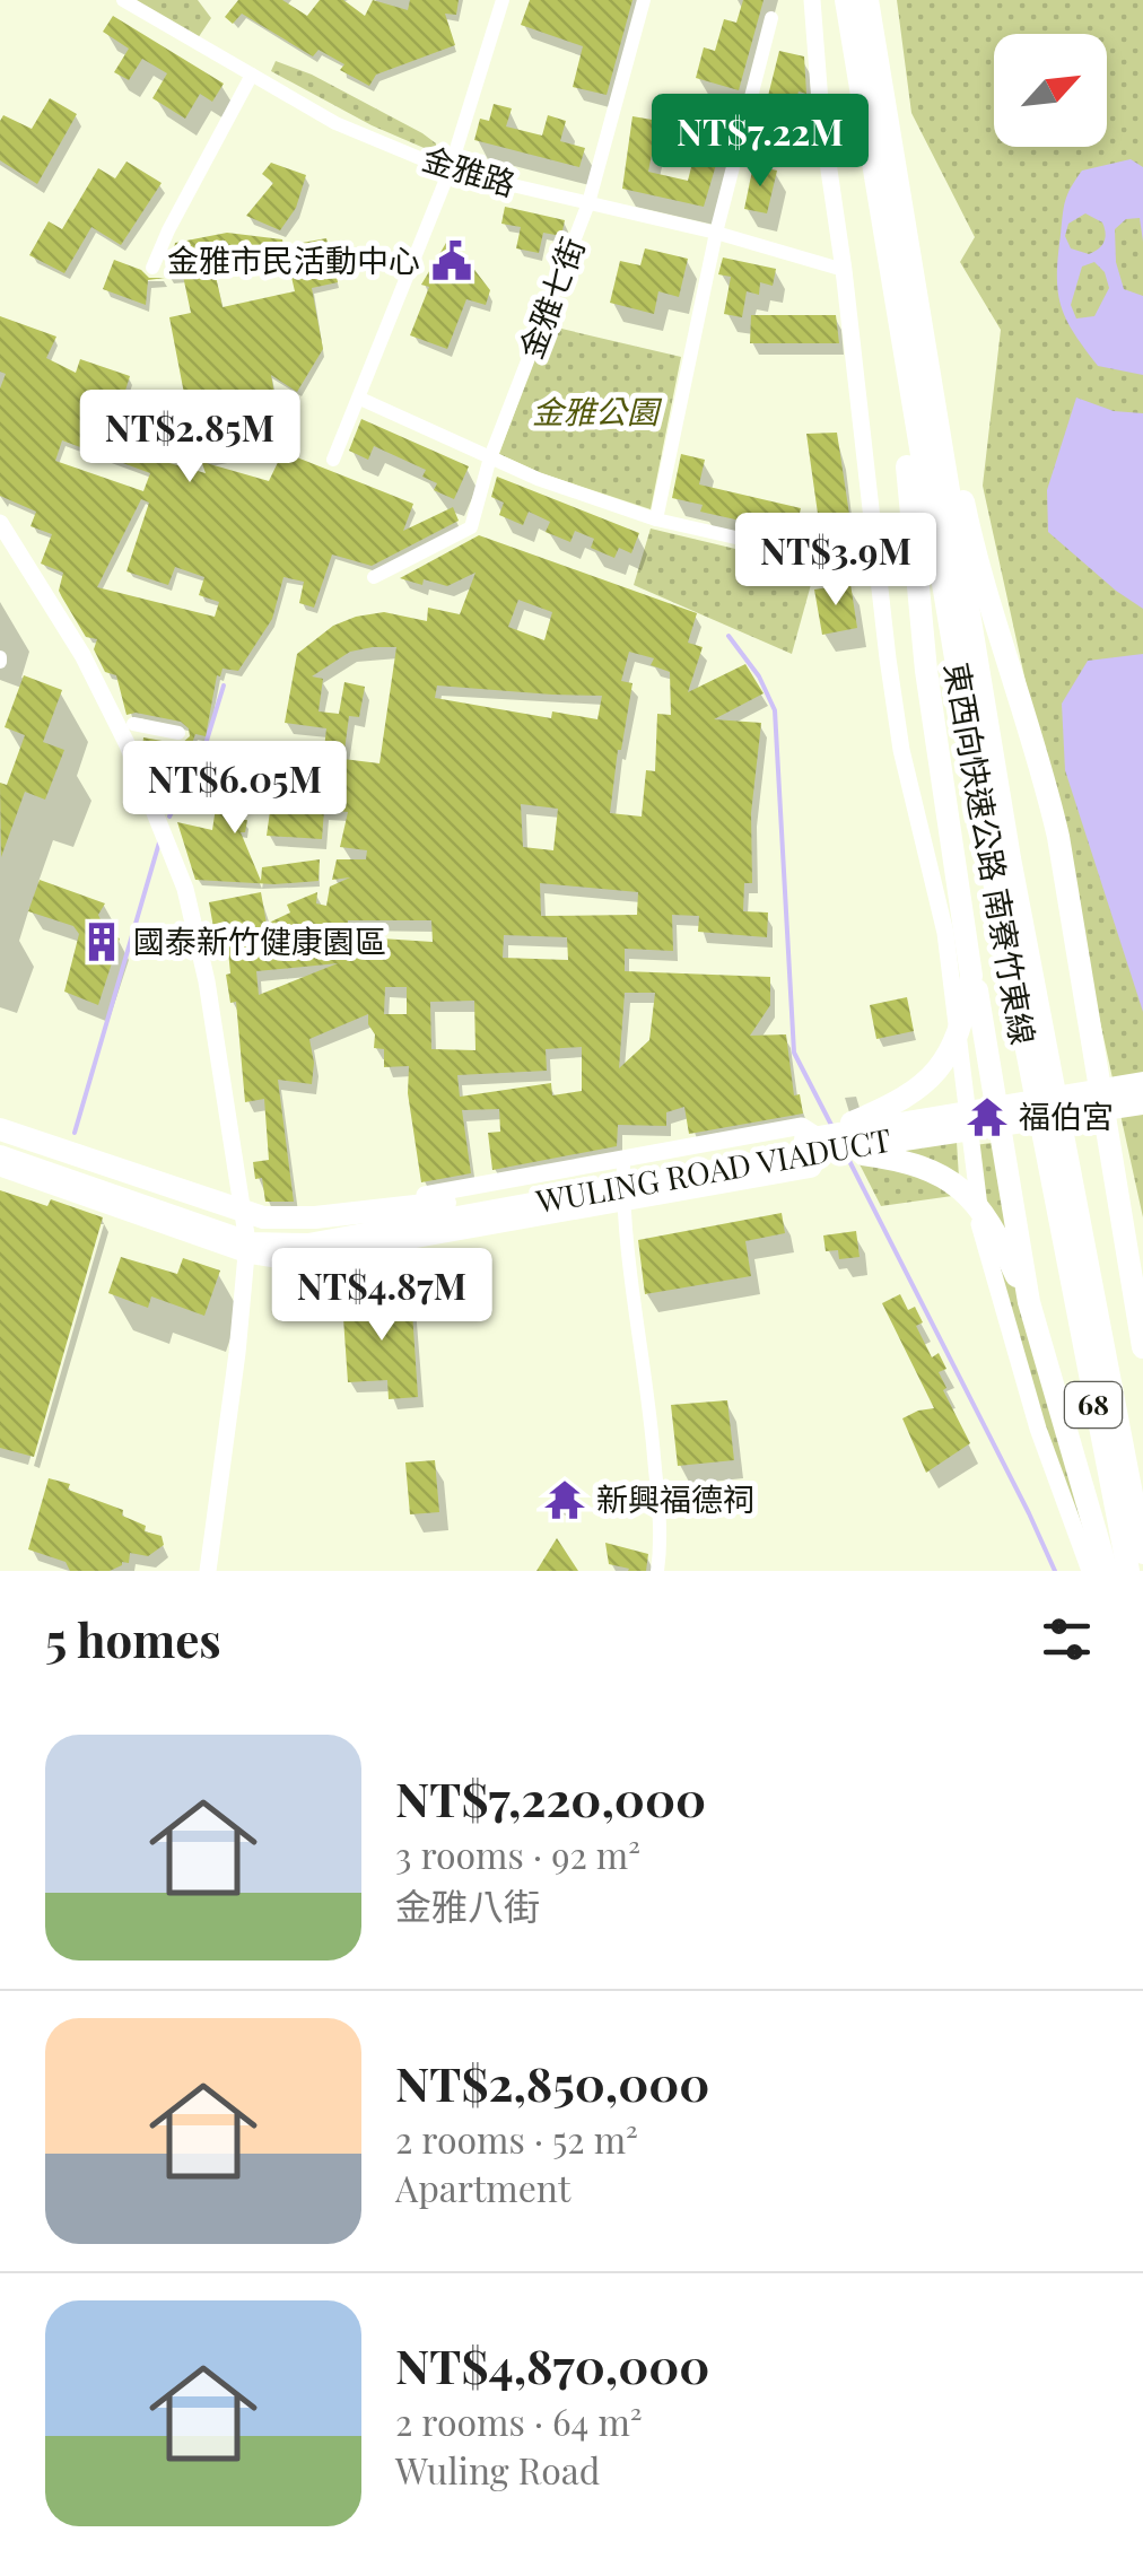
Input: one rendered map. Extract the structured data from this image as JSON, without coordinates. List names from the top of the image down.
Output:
{
  "streets": {
    "highway": ["東西向快速公路 南寮竹東線", "WULING ROAD VIADUCT", "68"],
    "street": ["金雅路", "金雅七街"]
  },
  "crossings": [
    ["金雅路", "金雅七街"]
  ],
  "parks": ["金雅公園"],
  "places": {
    "public building": ["金雅市民活動中心"],
    "building": ["國泰新竹健康園區"],
    "temple": ["福伯宮", "新興福德祠"]
  },
  "north": "top right",
  "page": {
    "price": [
      "NT$7.22M",
      "NT$2.85M",
      "NT$3.9M",
      "NT$6.05M",
      "NT$4.87M"
    ],
    "heading": "5 homes",
    "list": [
      {
        "name": "NT$7,220,000",
        "note": "3 rooms · 92 m² · 金雅八街"
      },
      {
        "name": "NT$2,850,000",
        "note": "2 rooms · 52 m² · Apartment"
      },
      {
        "name": "NT$4,870,000",
        "note": "2 rooms · 64 m² · Wuling Road"
      }
    ]
  }
}
